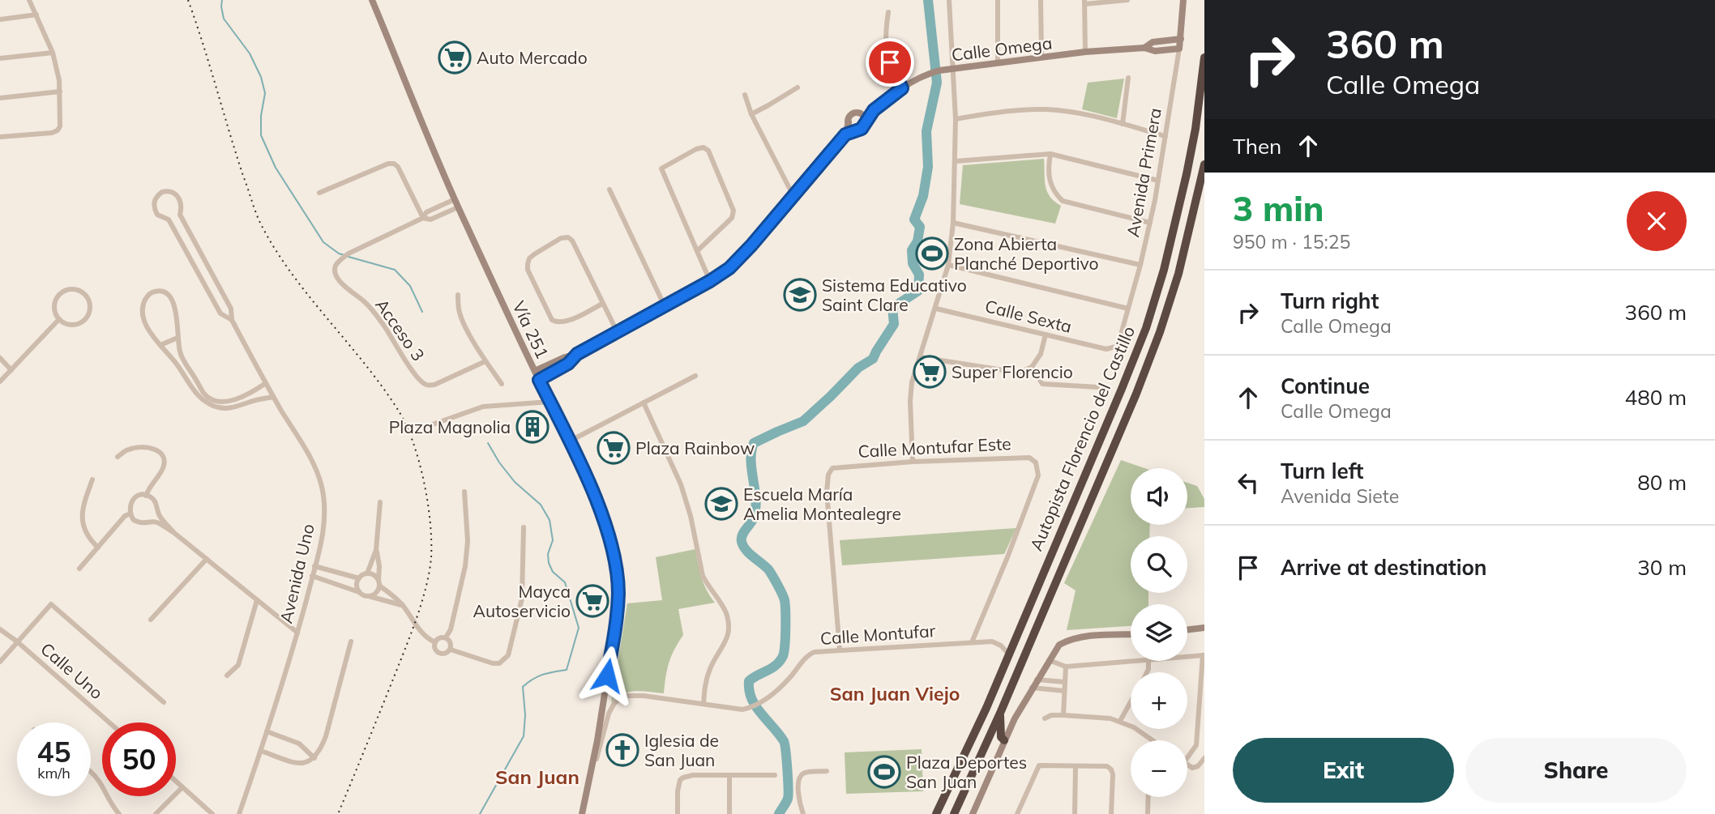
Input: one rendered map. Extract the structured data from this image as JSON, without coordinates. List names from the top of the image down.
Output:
{
  "streets": {
    "highway": ["Autopista Florencio del Castillo"],
    "street": [
      "Calle Omega",
      "Avenida Primera",
      "Calle Sexta",
      "Acceso 3",
      "Vía 251",
      "Calle Montufar Este",
      "Avenida Uno",
      "Calle Montufar",
      "Calle Uno"
    ]
  },
  "crossings": [
    ["Calle Omega", "Avenida Primera"],
    ["Avenida Primera", "Calle Sexta"],
    ["Vía 251", "Calle Montufar"],
    ["Autopista Florencio del Castillo", "Calle Montufar"],
    ["Calle Montufar Este", "Calle Montufar"]
  ],
  "districts": ["San Juan Viejo", "San Juan"],
  "places": {
    "supermarket": [
      "Auto Mercado",
      "Super Florencio",
      "Plaza Rainbow",
      "Mayca Autoservicio"
    ],
    "sports": ["Zona Abierta Planché Deportivo", "Plaza Deportes San Juan"],
    "school or university": ["Sistema Educativo Saint Clare", "Escuela María Amelia Montealegre"],
    "building": ["Plaza Magnolia"],
    "church": ["Iglesia de San Juan"]
  },
  "page": {
    "turn": ["360 m", "Calle Omega"],
    "then": "Then",
    "heading": ["3 min", "950 m · 15:25"],
    "list": [
      {
        "name": "Turn right",
        "note": "Calle Omega",
        "value": "360 m"
      },
      {
        "name": "Continue",
        "note": "Calle Omega",
        "value": "480 m"
      },
      {
        "name": "Turn left",
        "note": "Avenida Siete",
        "value": "80 m"
      },
      {
        "name": "Arrive at destination",
        "value": "30 m"
      }
    ],
    "map_buttons": ["+", "−"],
    "speed": "45 km/h",
    "limit": "50",
    "buttons": ["Exit", "Share"]
  }
}
